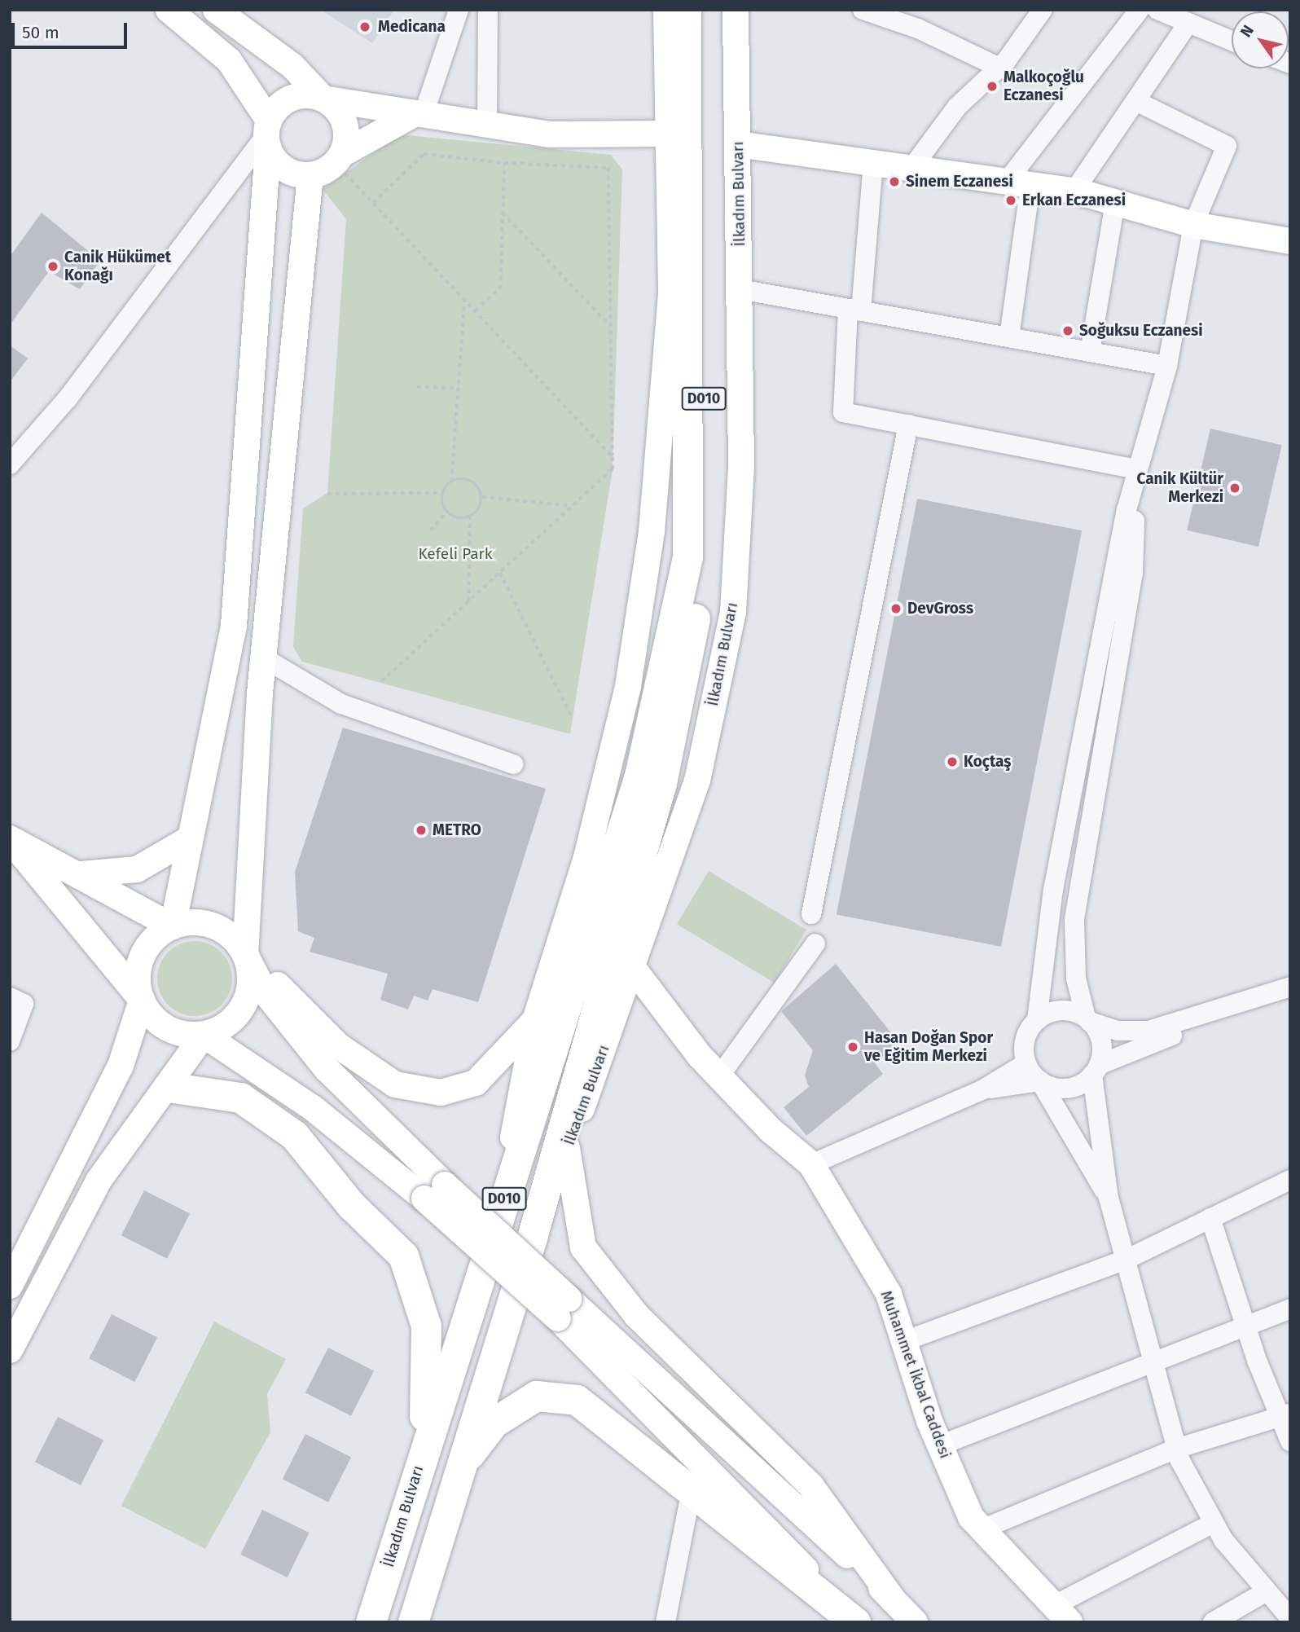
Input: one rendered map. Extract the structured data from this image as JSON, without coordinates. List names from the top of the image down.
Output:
{
  "streets": {
    "highway": ["İlkadım Bulvarı", "D010"],
    "main road": ["Muhammet İkbal Caddesi"]
  },
  "crossings": [
    ["İlkadım Bulvarı", "Muhammet İkbal Caddesi"]
  ],
  "parks": ["Kefeli Park"],
  "places": [
    "Medicana",
    "Malkoçoğlu Eczanesi",
    "Sinem Eczanesi",
    "Erkan Eczanesi",
    "Canik Hükümet Konağı",
    "Soğuksu Eczanesi",
    "Canik Kültür Merkezi",
    "DevGross",
    "Koçtaş",
    "METRO",
    "Hasan Doğan Spor ve Eğitim Merkezi"
  ],
  "scale_bar": "50 m",
  "north": "top left"
}
